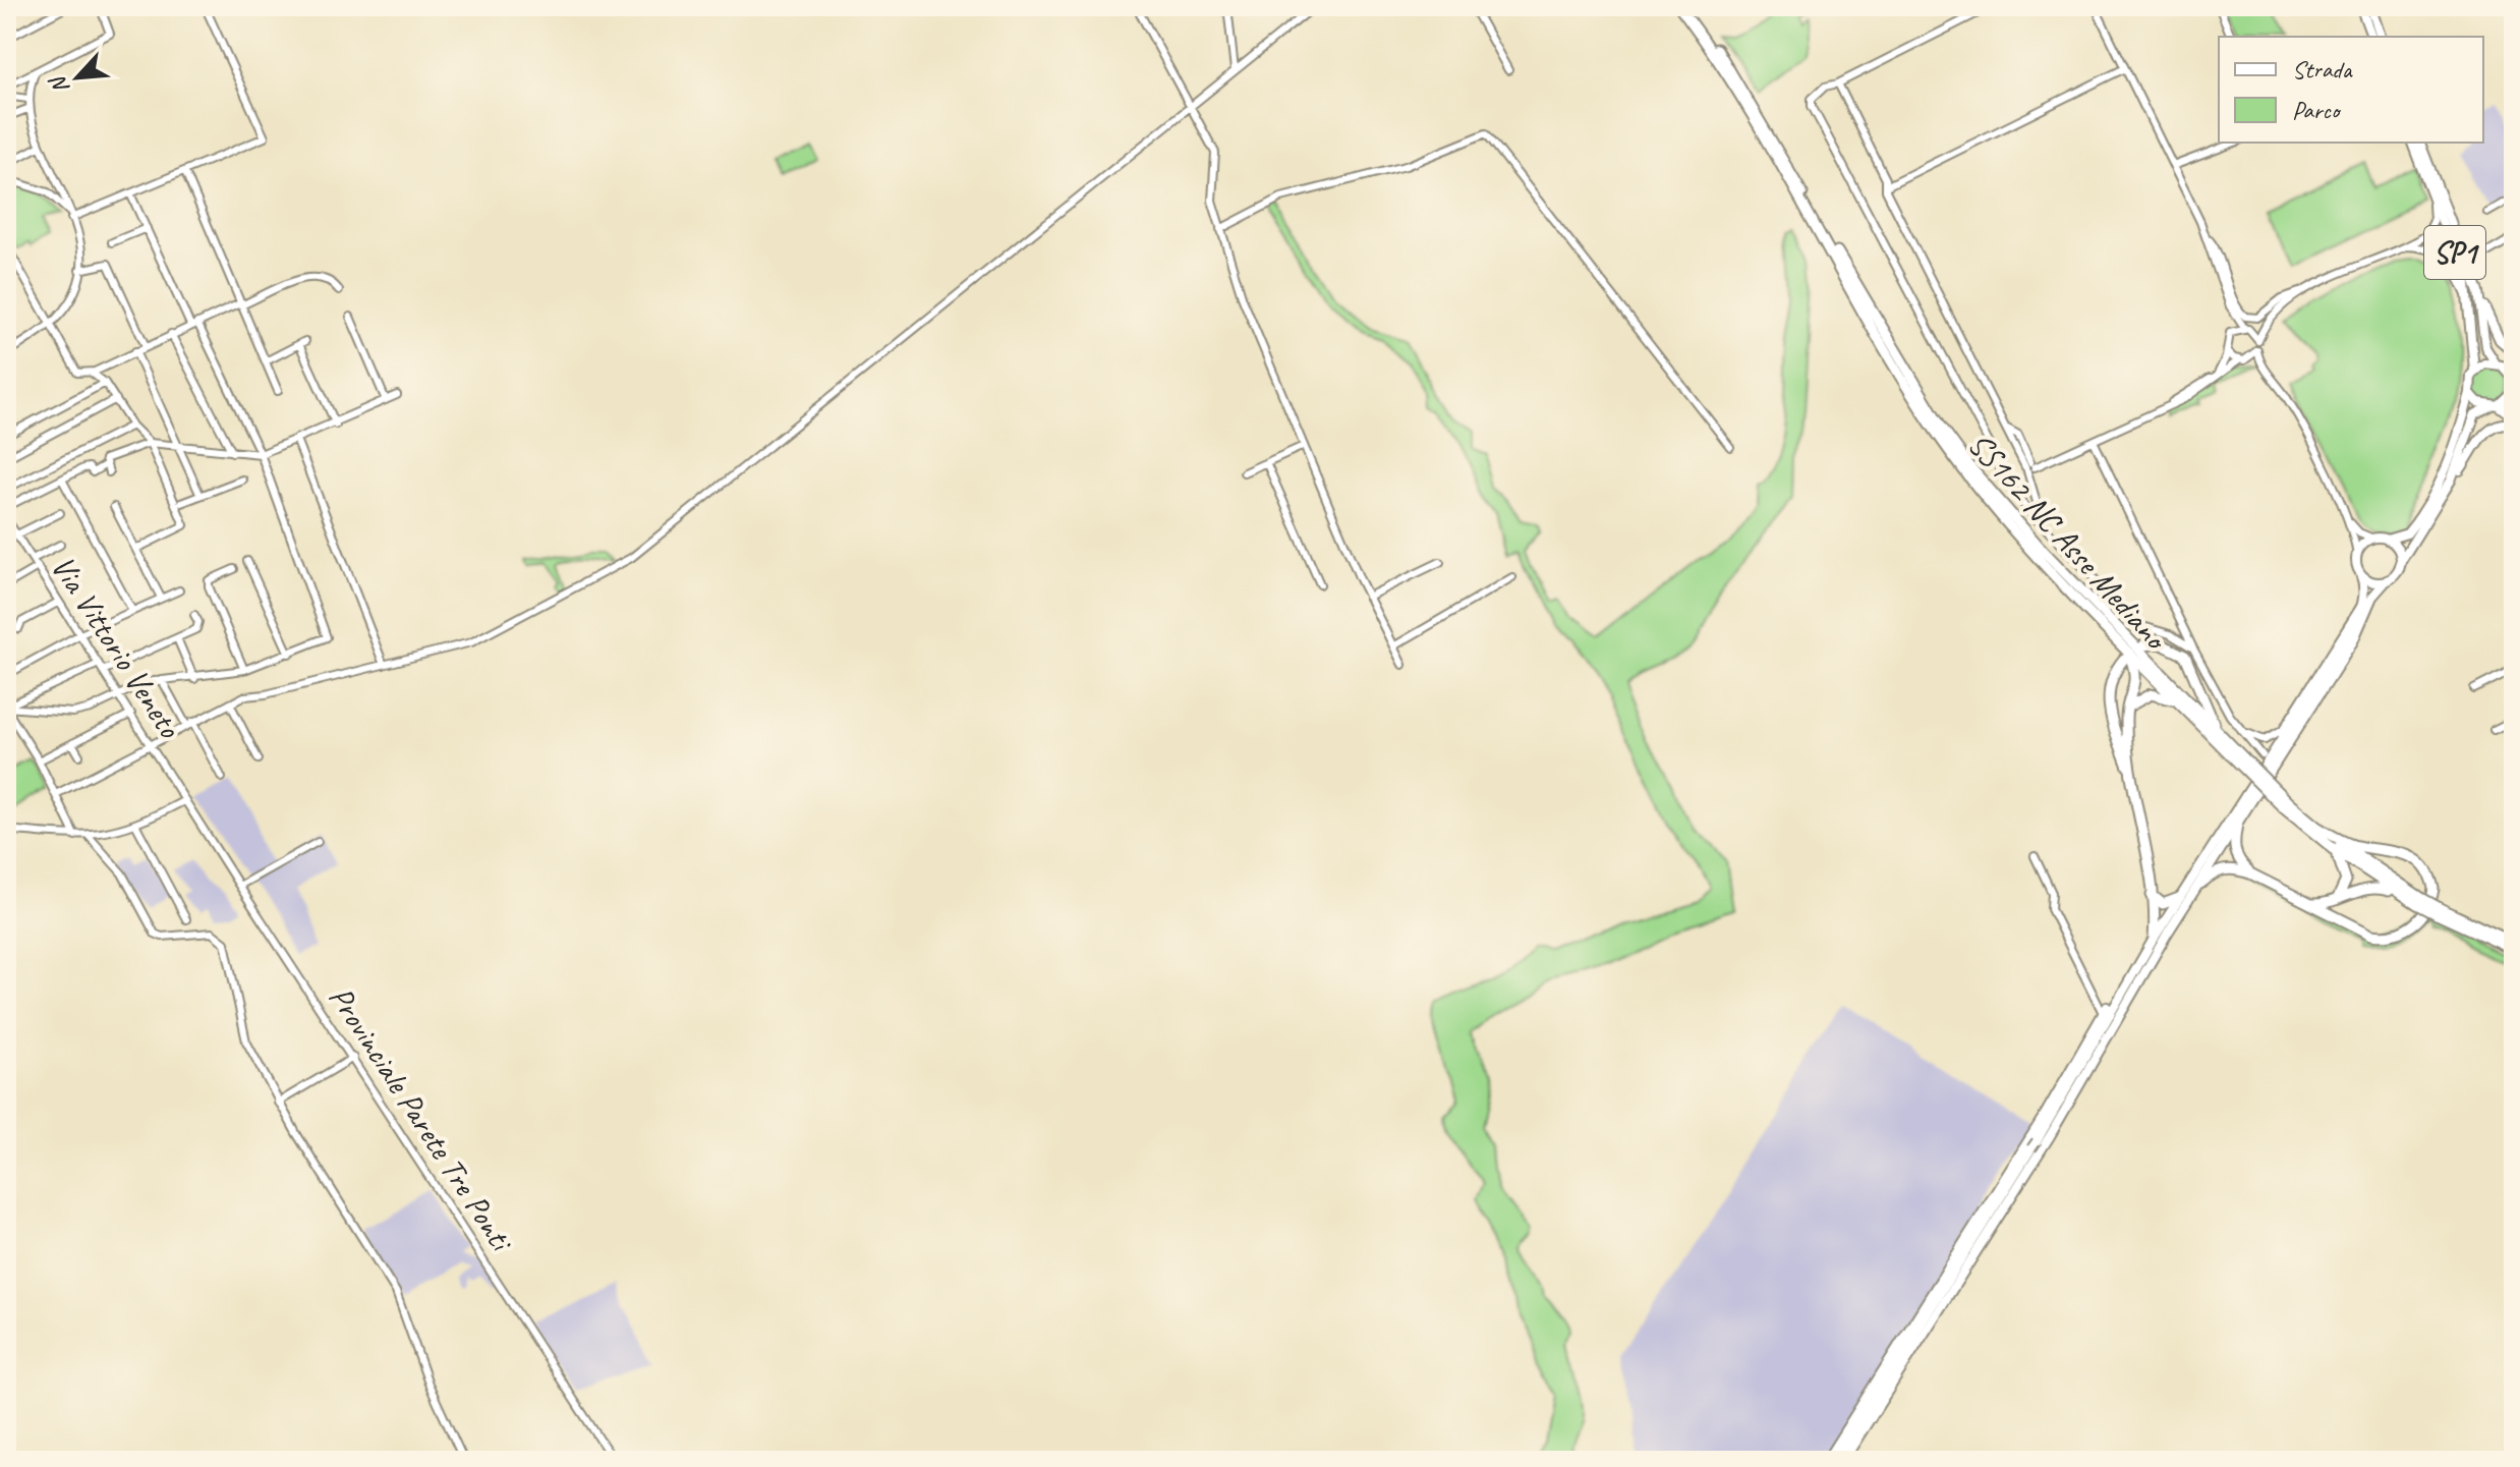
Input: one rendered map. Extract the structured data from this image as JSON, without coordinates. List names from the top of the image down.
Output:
{
  "streets": {
    "highway": ["SS162 NC Asse Mediano"],
    "main road": ["SP1"],
    "street": ["Via Vittorio Veneto", "Provinciale Parete Tre Ponti"]
  },
  "crossings": [
    ["Via Vittorio Veneto", "Provinciale Parete Tre Ponti"]
  ],
  "legend": ["Strada", "Parco"],
  "north": "bottom left"
}
